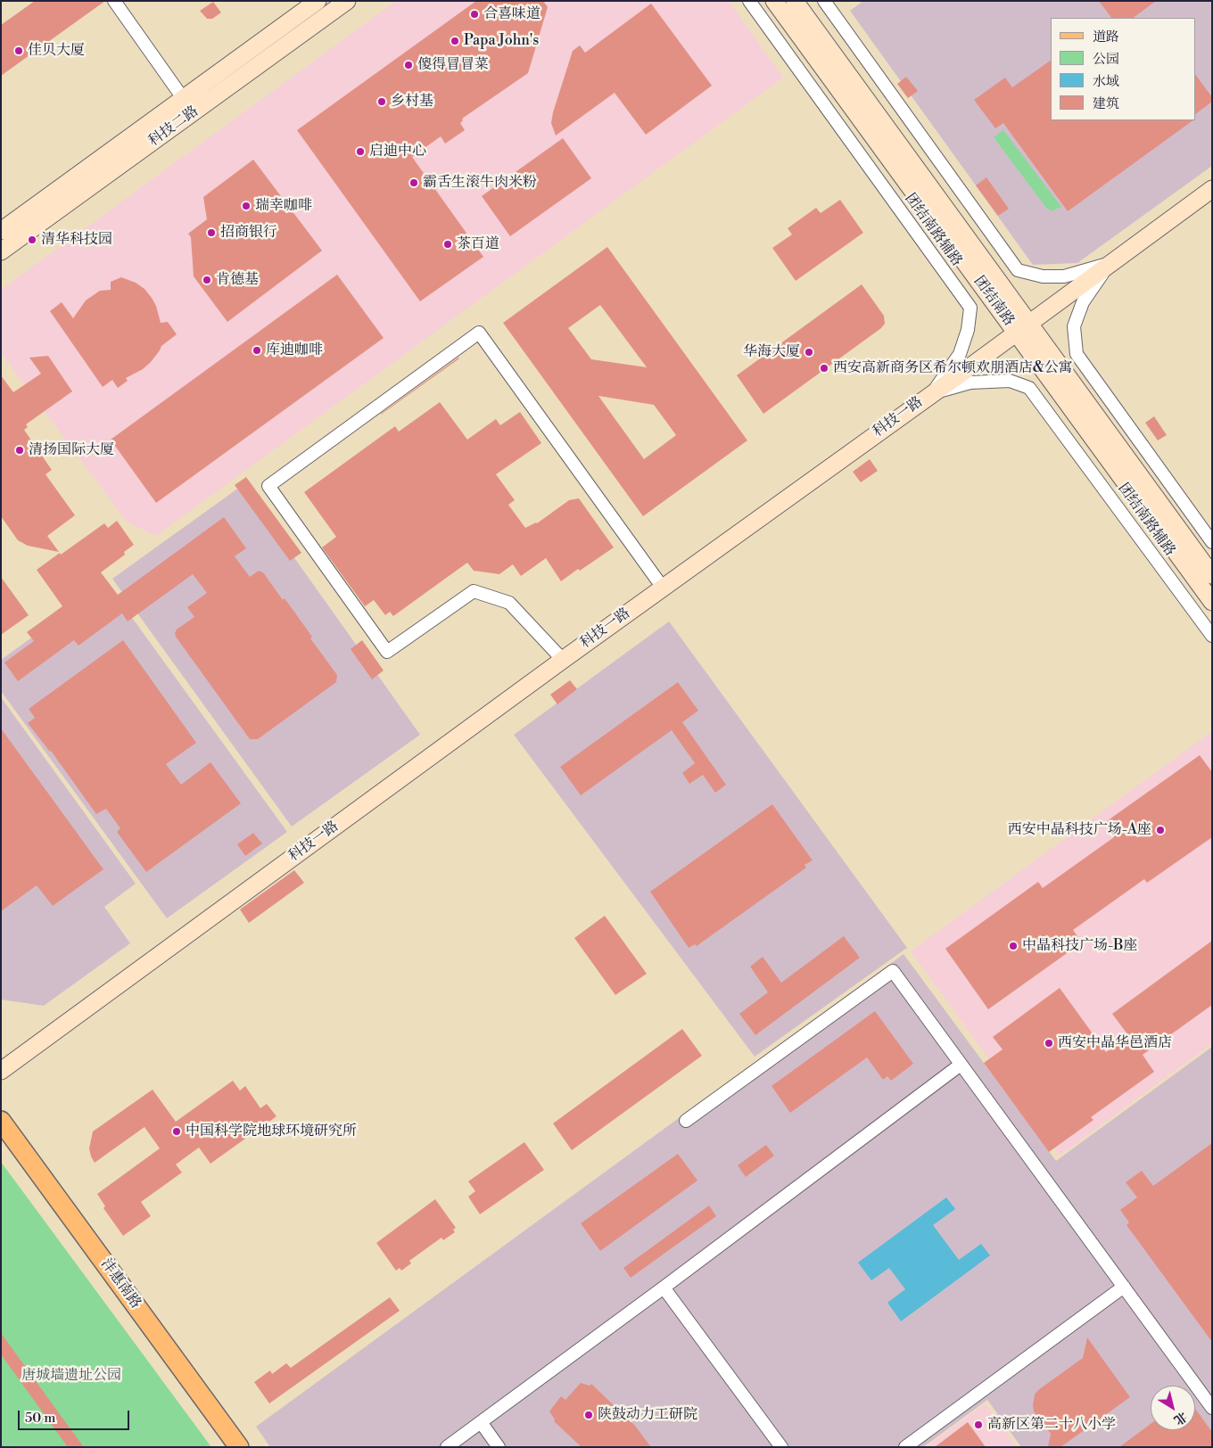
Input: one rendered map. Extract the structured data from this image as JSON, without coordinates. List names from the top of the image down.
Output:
{
  "streets": {
    "main road": [
      "科技二路",
      "团结南路",
      "科技一路",
      "沣惠南路"
    ],
    "street": ["团结南路辅路"]
  },
  "crossings": [
    ["团结南路辅路", "科技一路"],
    ["团结南路", "科技一路"]
  ],
  "parks": ["唐城墙遗址公园"],
  "places": [
    "合喜味道",
    "Papa John's",
    "佳贝大厦",
    "傻得冒冒菜",
    "乡村基",
    "启迪中心",
    "霸舌生滚牛肉米粉",
    "瑞幸咖啡",
    "招商银行",
    "清华科技园",
    "茶百道",
    "肯德基",
    "库迪咖啡",
    "华海大厦",
    "西安高新商务区希尔顿欢朋酒店&公寓",
    "清扬国际大厦",
    "西安中晶科技广场-A座",
    "中晶科技广场-B座",
    "西安中晶华邑酒店",
    "中国科学院地球环境研究所",
    "陕鼓动力工研院",
    "高新区第二十八小学"
  ],
  "legend": [
    "道路",
    "公园",
    "水域",
    "建筑"
  ],
  "scale_bar": "50 m",
  "north": "bottom right"
}
